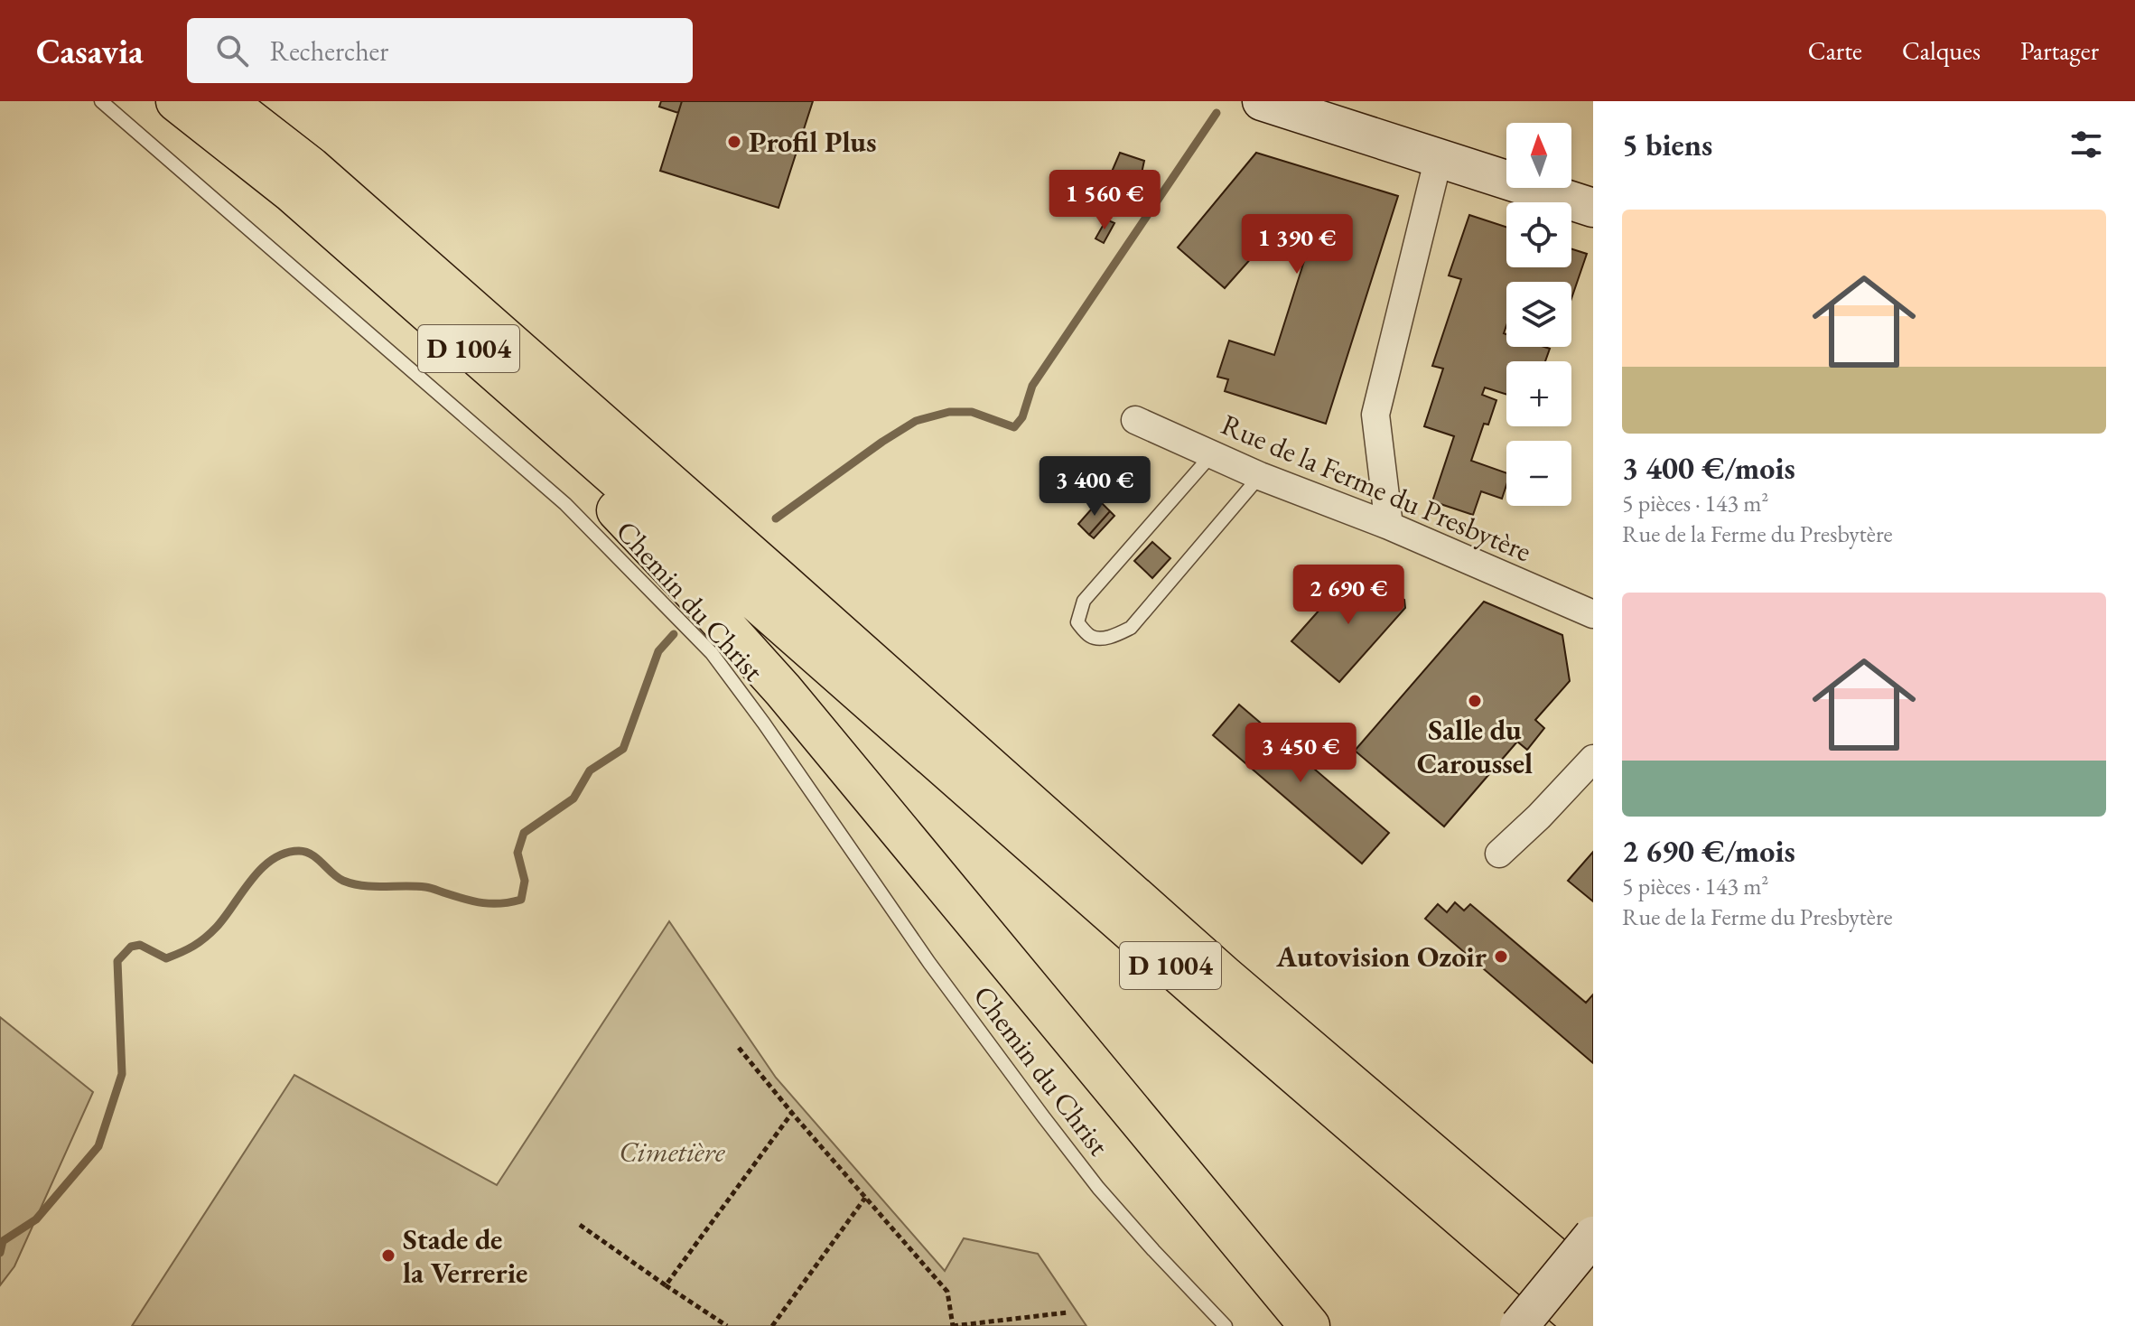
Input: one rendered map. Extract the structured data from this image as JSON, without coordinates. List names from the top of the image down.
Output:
{
  "streets": {
    "highway": ["D 1004"],
    "street": ["Rue de la Ferme du Presbytère"],
    "lane": ["Chemin du Christ"]
  },
  "parks": ["Cimetière"],
  "places": [
    "Profil Plus",
    "Salle du Caroussel",
    "Autovision Ozoir",
    "Stade de la Verrerie"
  ],
  "north": "top",
  "page": {
    "header": "Casavia",
    "search": "Rechercher",
    "nav": ["Carte", "Calques", "Partager"],
    "heading": "5 biens",
    "map_buttons": ["+", "−"],
    "price": [
      "1 560 €",
      "1 390 €",
      "3 400 €",
      "2 690 €",
      "3 450 €"
    ],
    "list": [
      {
        "name": "3 400 €/mois",
        "note": "5 pièces · 143 m² · Rue de la Ferme du Presbytère"
      },
      {
        "name": "2 690 €/mois",
        "note": "5 pièces · 143 m² · Rue de la Ferme du Presbytère"
      }
    ]
  }
}
